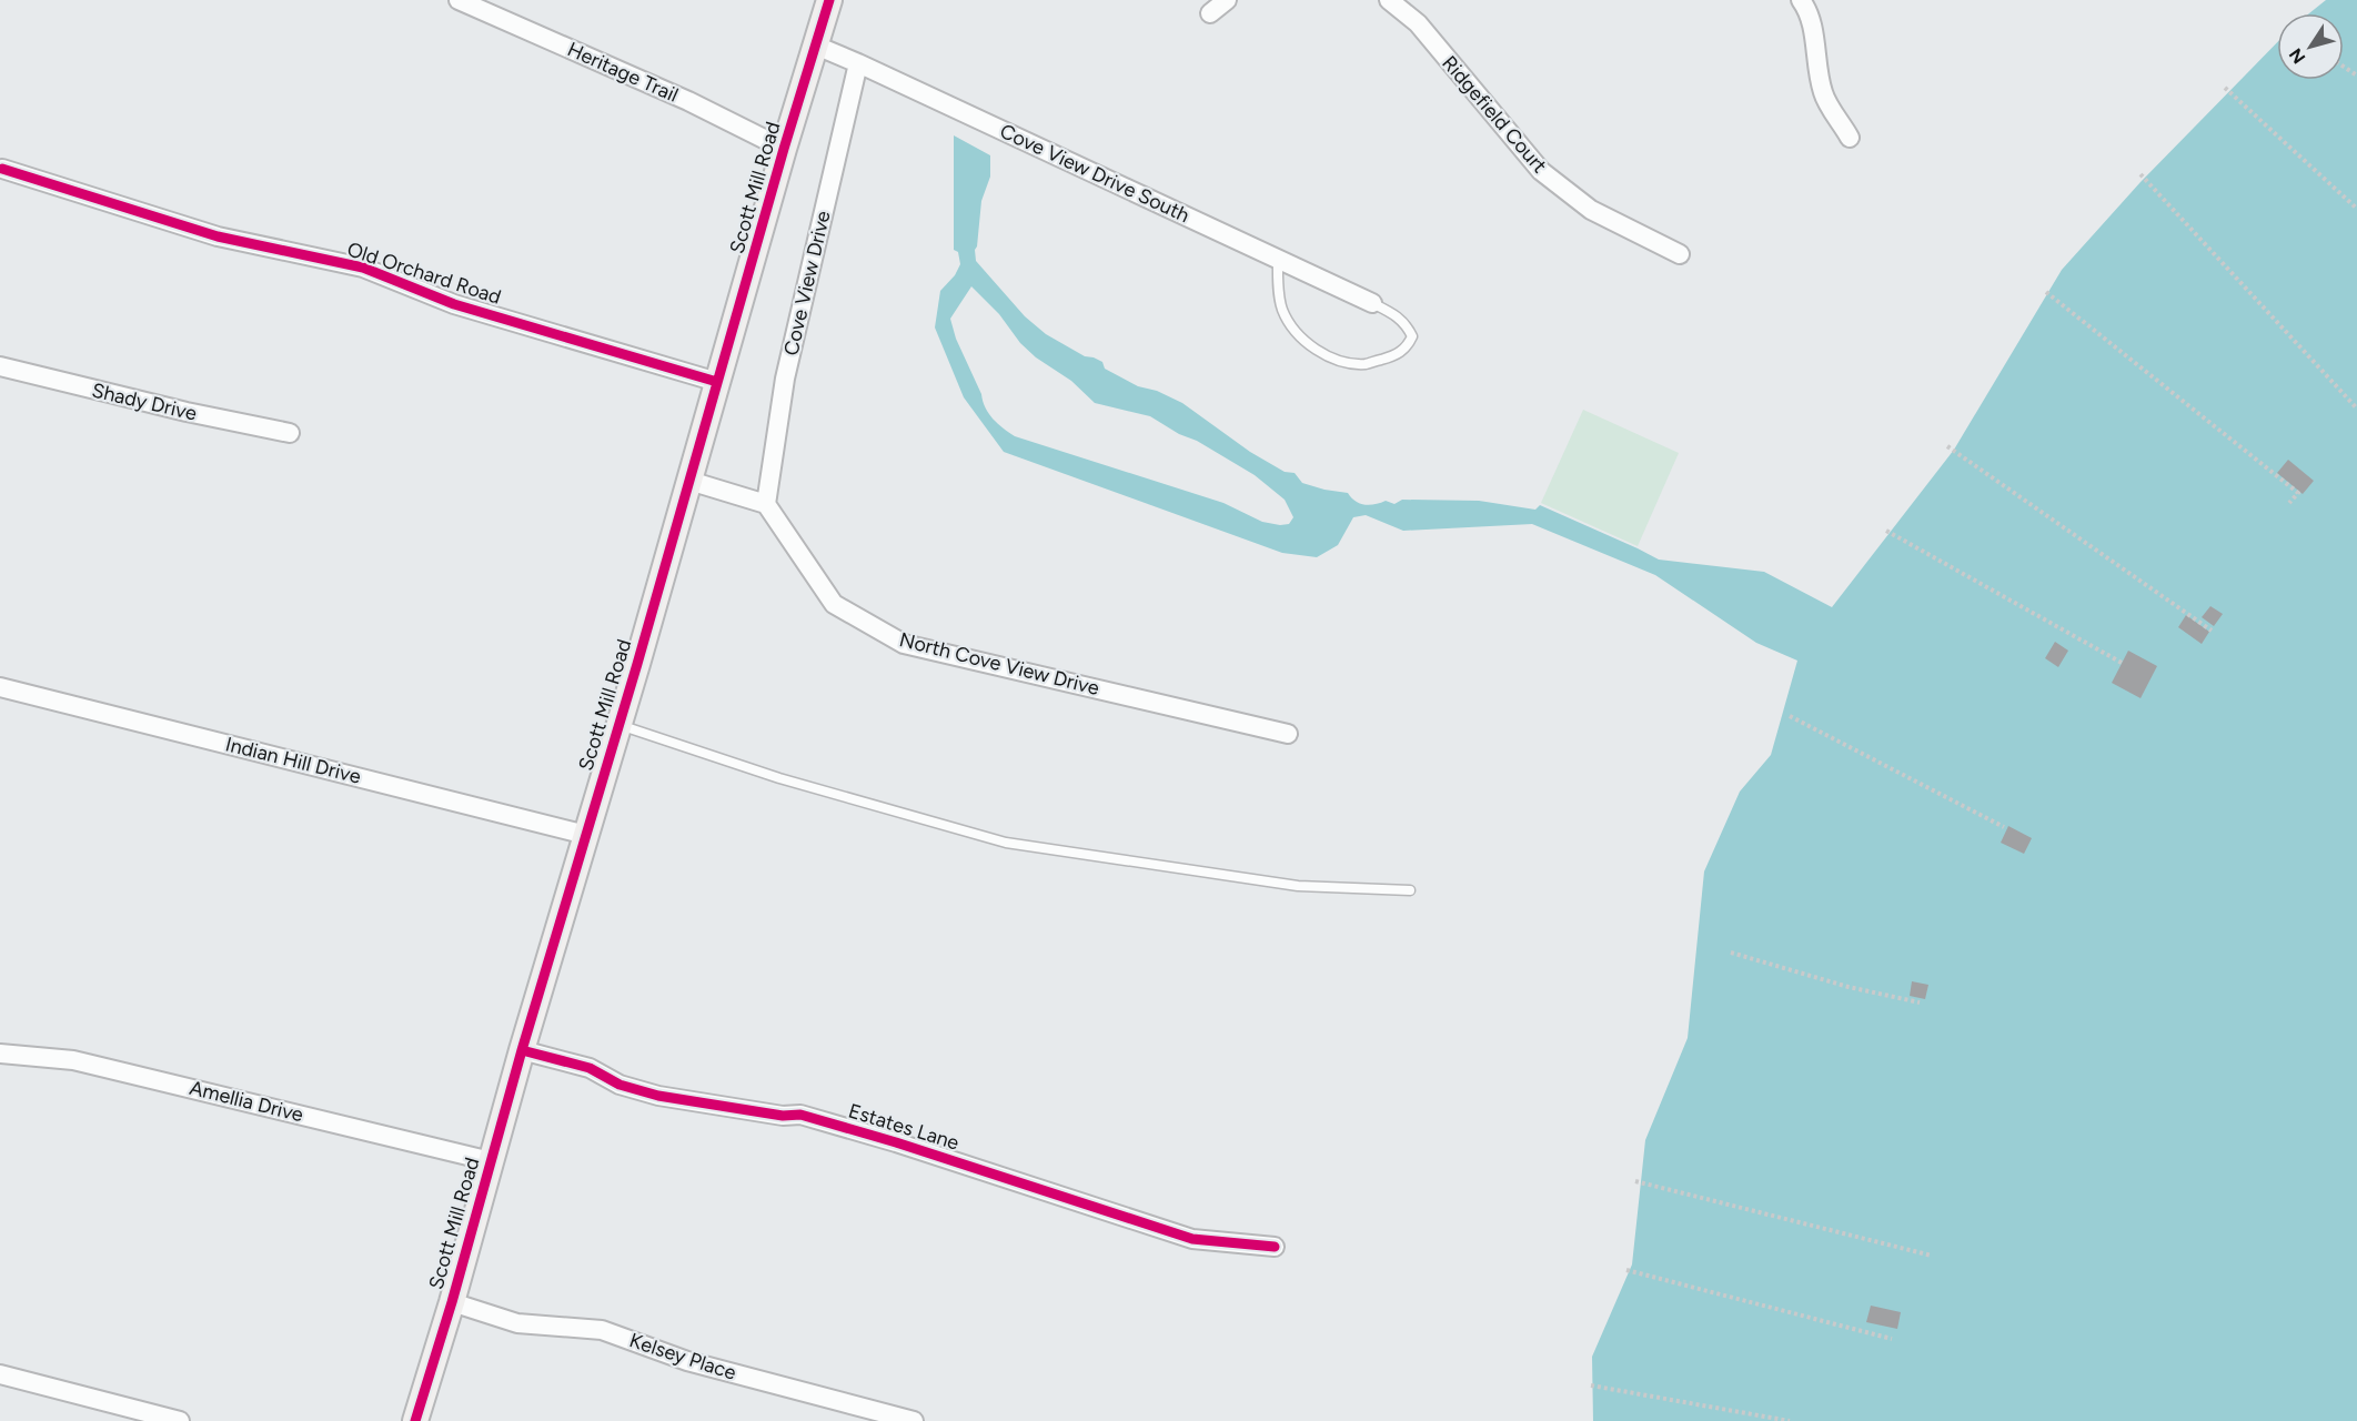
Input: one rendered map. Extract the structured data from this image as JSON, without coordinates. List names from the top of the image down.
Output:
{
  "streets": {
    "street": [
      "Heritage Trail",
      "Ridgefield Court",
      "Cove View Drive South",
      "Scott Mill Road",
      "Old Orchard Road",
      "Cove View Drive",
      "Shady Drive",
      "North Cove View Drive",
      "Indian Hill Drive",
      "Amellia Drive",
      "Estates Lane",
      "Kelsey Place"
    ]
  },
  "crossings": [
    ["Heritage Trail", "Scott Mill Road"],
    ["Cove View Drive South", "Scott Mill Road"],
    ["Cove View Drive South", "Cove View Drive"],
    ["Scott Mill Road", "Old Orchard Road"],
    ["Scott Mill Road", "Indian Hill Drive"],
    ["Scott Mill Road", "Amellia Drive"],
    ["Scott Mill Road", "Estates Lane"],
    ["Scott Mill Road", "Kelsey Place"],
    ["Cove View Drive", "North Cove View Drive"]
  ],
  "north": "bottom left"
}
